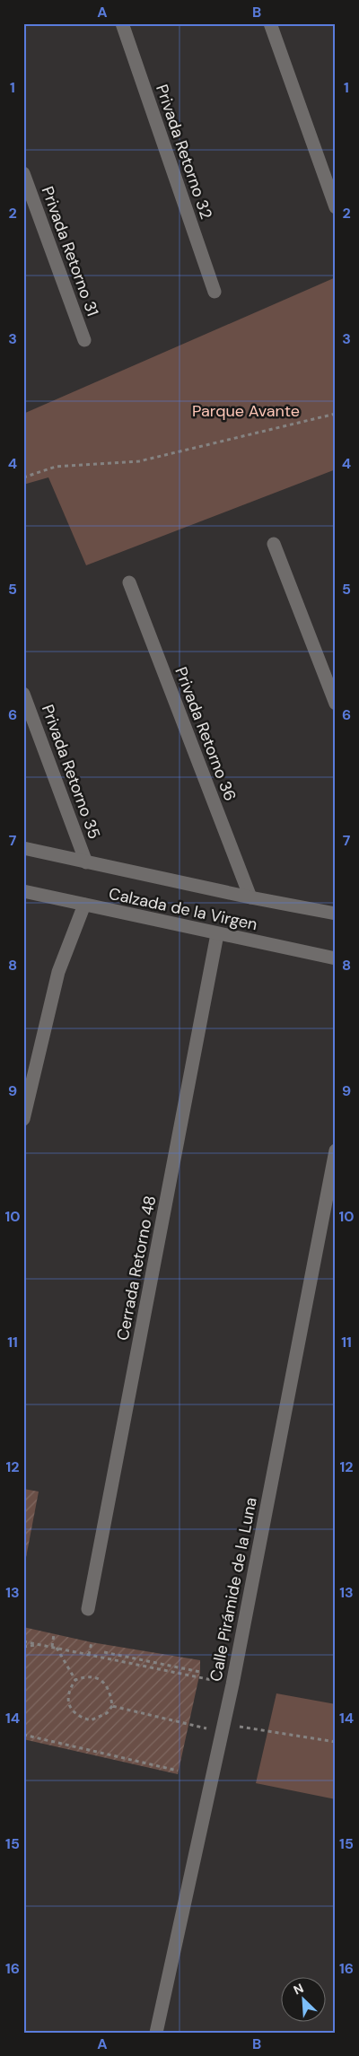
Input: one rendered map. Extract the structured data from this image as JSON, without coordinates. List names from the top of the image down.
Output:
{
  "streets": {
    "street": [
      "Privada Retorno 32",
      "Privada Retorno 31",
      "Privada Retorno 36",
      "Privada Retorno 35",
      "Calzada de la Virgen",
      "Cerrada Retorno 48",
      "Calle Pirámide de la Luna"
    ]
  },
  "crossings": [
    ["Privada Retorno 36", "Calzada de la Virgen"],
    ["Privada Retorno 35", "Calzada de la Virgen"],
    ["Calzada de la Virgen", "Cerrada Retorno 48"]
  ],
  "parks": ["Parque Avante"],
  "north": "top left",
  "grid": {
    "columns": ["A", "B"],
    "rows": [
      "1",
      "2",
      "3",
      "4",
      "5",
      "6",
      "7",
      "8",
      "9",
      "10",
      "11",
      "12",
      "13",
      "14",
      "15",
      "16"
    ]
  }
}
